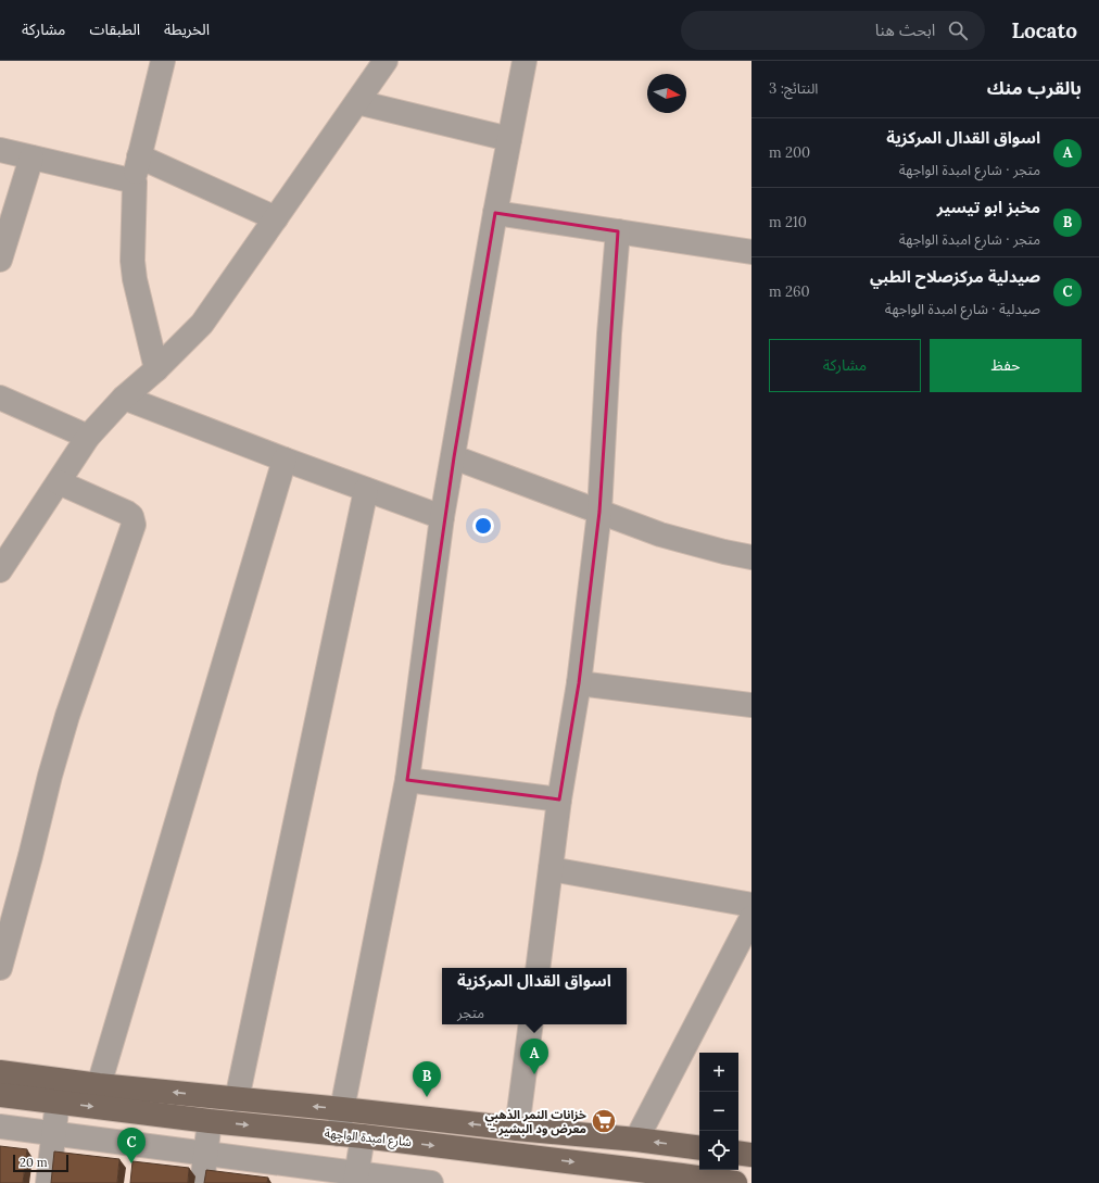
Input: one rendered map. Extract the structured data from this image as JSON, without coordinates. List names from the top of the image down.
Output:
{
  "streets": {
    "main road": ["شارع امبدة الواجهة"]
  },
  "places": {
    "supermarket": ["خزانات النمر الذهبي - معرض ود البشير"]
  },
  "scale_bar": "20 m",
  "north": "right",
  "page": {
    "header": "Locato",
    "search": "ابحث هنا",
    "nav": ["الخريطة", "الطبقات", "مشاركة"],
    "heading": ["بالقرب منك", "النتائج: 3"],
    "list": [
      {
        "mark": "A",
        "name": "اسواق القدال المركزية",
        "note": "متجر · شارع امبدة الواجهة",
        "value": "200 m"
      },
      {
        "mark": "B",
        "name": "مخبز ابو تيسير",
        "note": "متجر · شارع امبدة الواجهة",
        "value": "210 m"
      },
      {
        "mark": "C",
        "name": "صيدلية مركزصلاح الطبي",
        "note": "صيدلية · شارع امبدة الواجهة",
        "value": "260 m"
      }
    ],
    "buttons": ["حفظ", "مشاركة"],
    "popup": ["اسواق القدال المركزية", "متجر"],
    "pins": ["A", "B", "C"],
    "map_buttons": ["+", "−"],
    "scale": "20 m"
  }
}
